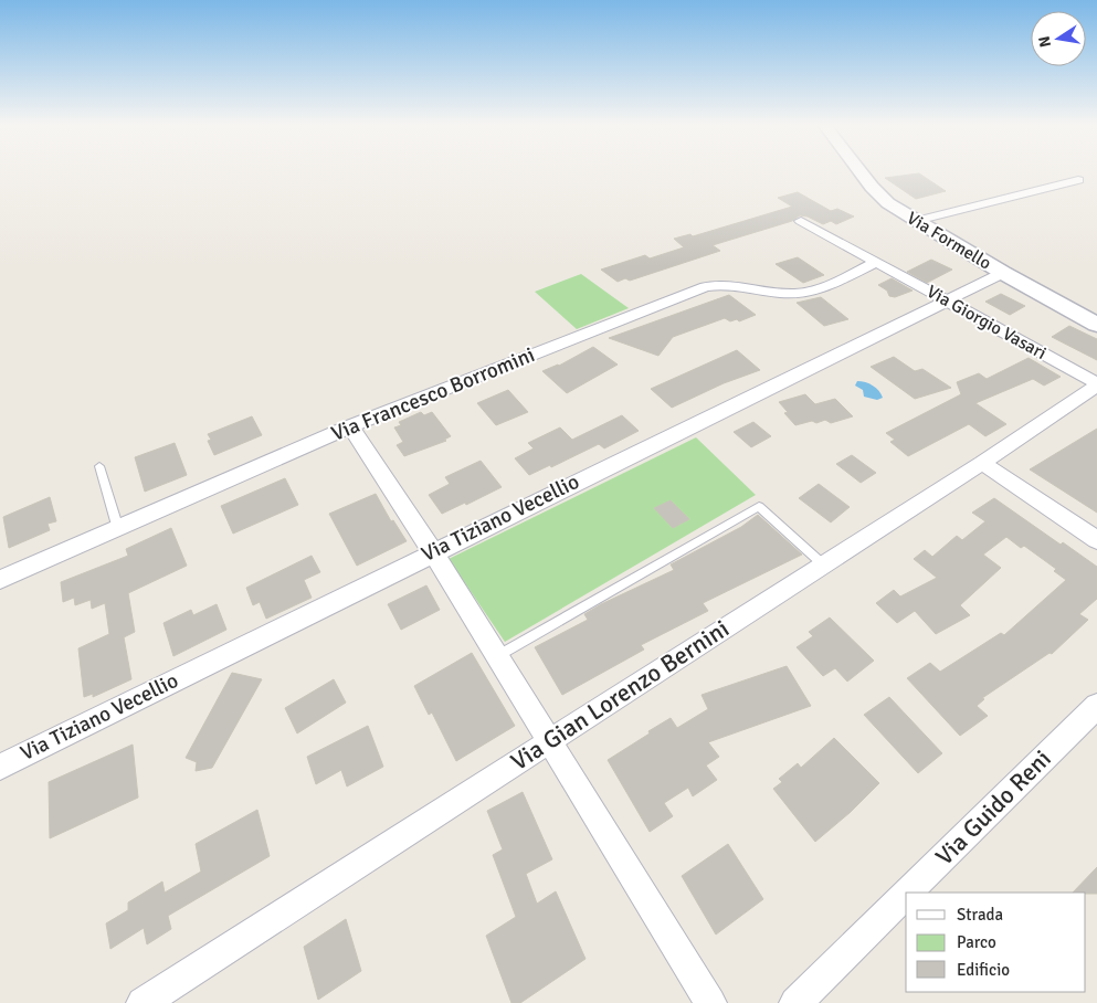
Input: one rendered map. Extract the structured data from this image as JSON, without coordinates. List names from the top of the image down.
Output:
{
  "streets": {
    "main road": ["Via Formello"],
    "street": [
      "Via Giorgio Vasari",
      "Via Francesco Borromini",
      "Via Tiziano Vecellio",
      "Via Gian Lorenzo Bernini",
      "Via Guido Reni"
    ]
  },
  "crossings": [
    ["Via Formello", "Via Tiziano Vecellio"],
    ["Via Giorgio Vasari", "Via Francesco Borromini"],
    ["Via Giorgio Vasari", "Via Tiziano Vecellio"],
    ["Via Giorgio Vasari", "Via Gian Lorenzo Bernini"]
  ],
  "legend": ["Strada", "Parco", "Edificio"],
  "north": "left"
}
